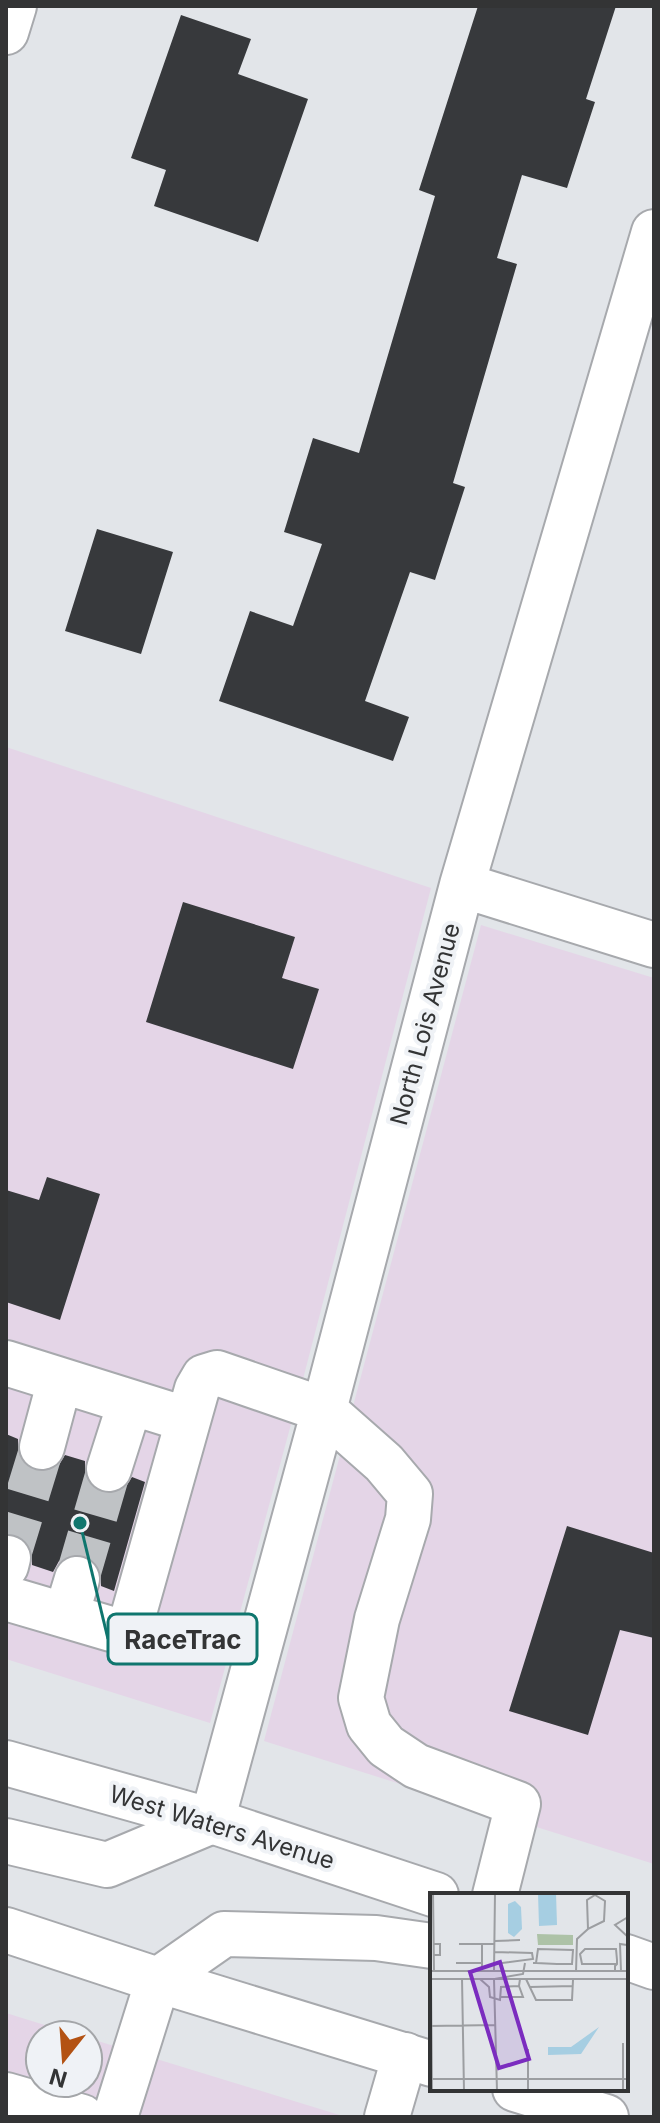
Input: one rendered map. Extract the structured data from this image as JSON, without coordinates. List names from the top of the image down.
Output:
{
  "streets": {
    "street": ["North Lois Avenue", "West Waters Avenue"]
  },
  "crossings": [
    ["North Lois Avenue", "West Waters Avenue"]
  ],
  "places": ["RaceTrac"],
  "north": "bottom"
}
